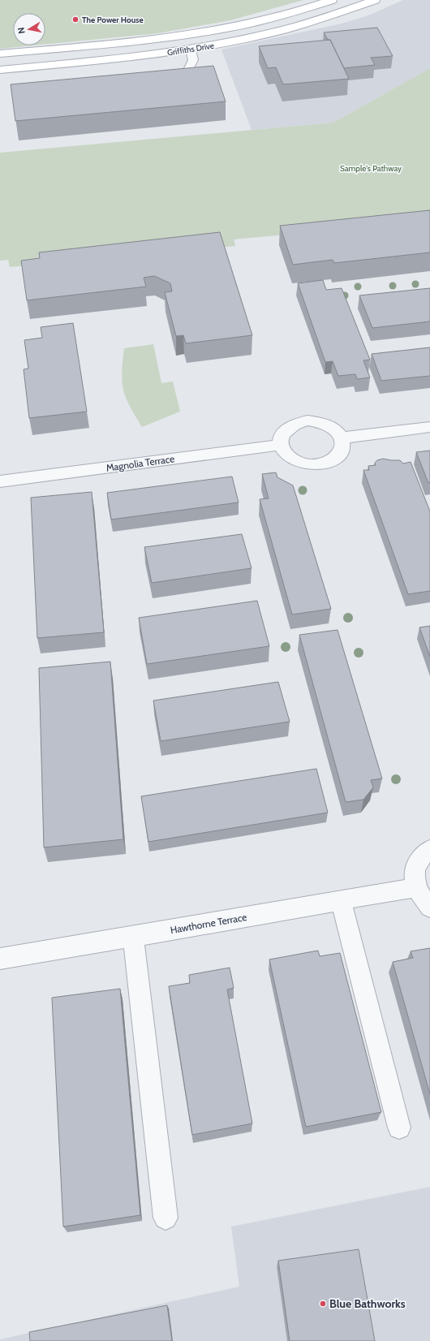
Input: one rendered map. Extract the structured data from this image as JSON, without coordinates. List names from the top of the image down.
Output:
{
  "streets": {
    "main road": ["Griffiths Drive"],
    "street": ["Magnolia Terrace", "Hawthorne Terrace"]
  },
  "parks": ["Sample's Pathway"],
  "places": ["The Power House", "Blue Bathworks"],
  "north": "left"
}
